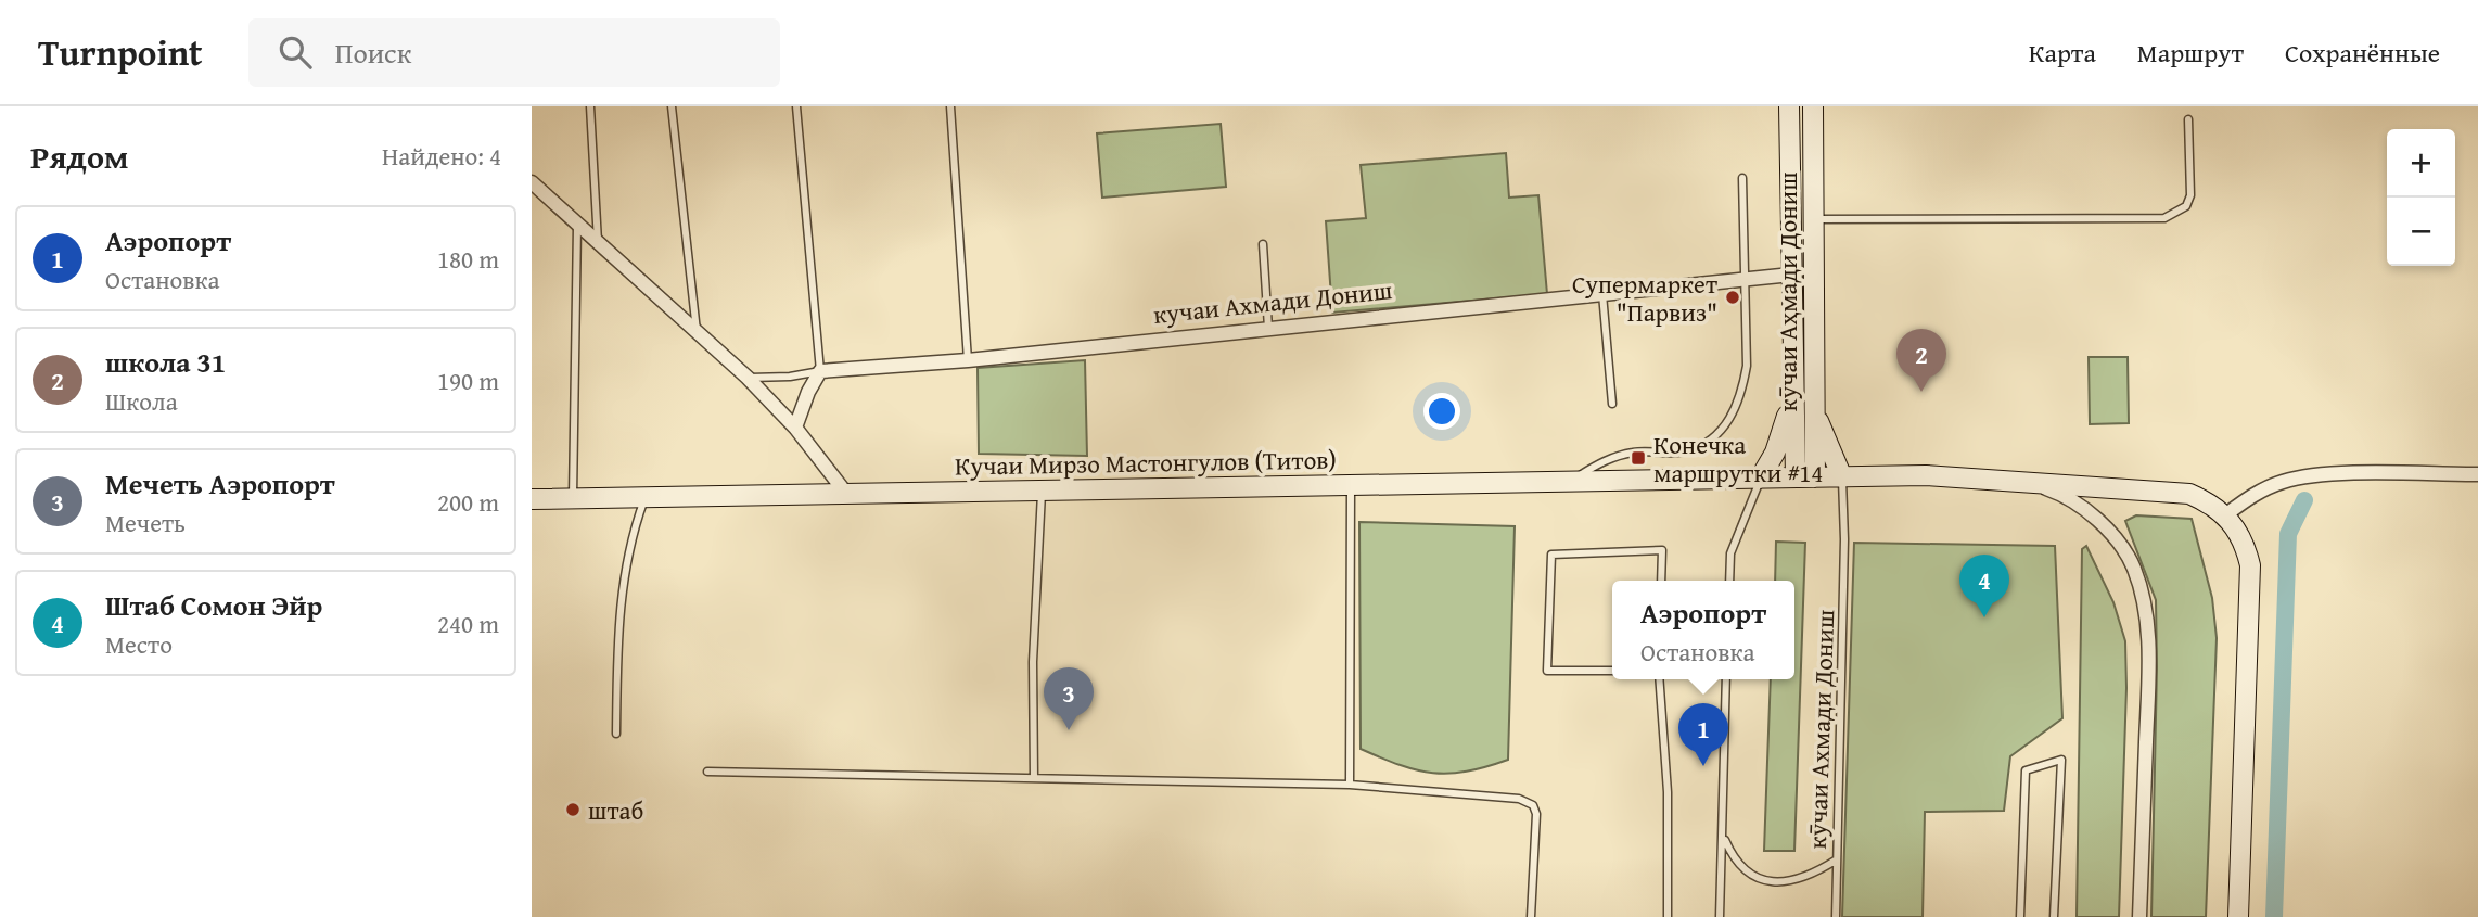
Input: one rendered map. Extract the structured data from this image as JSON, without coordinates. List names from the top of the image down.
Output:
{
  "streets": {
    "street": ["кӯчаи Аҳмади Дониш", "кучаи Ахмади Дониш", "Кучаи Мирзо Мастонгулов (Титов)"],
    "lane": ["кӯчаи Ахмади Дониш"]
  },
  "crossings": [
    ["кӯчаи Аҳмади Дониш", "Кучаи Мирзо Мастонгулов (Титов)"],
    ["Кучаи Мирзо Мастонгулов (Титов)", "кӯчаи Ахмади Дониш"]
  ],
  "places": {
    "other": ["Супермаркет \"Парвиз\"", "штаб"],
    "transit": ["Конечка маршрутки #14"]
  },
  "page": {
    "header": "Turnpoint",
    "search": "Поиск",
    "nav": ["Карта", "Маршрут", "Сохранённые"],
    "heading": ["Рядом", "Найдено: 4"],
    "map_buttons": ["+", "−"],
    "list": [
      {
        "mark": "1",
        "name": "Аэропорт",
        "note": "Остановка",
        "value": "180 m"
      },
      {
        "mark": "2",
        "name": "школа 31",
        "note": "Школа",
        "value": "190 m"
      },
      {
        "mark": "3",
        "name": "Мечеть Аэропорт",
        "note": "Мечеть",
        "value": "200 m"
      },
      {
        "mark": "4",
        "name": "Штаб Сомон Эйр",
        "note": "Место",
        "value": "240 m"
      }
    ],
    "pins": [
      "2",
      "4",
      "3",
      "1"
    ],
    "popup": ["Аэропорт", "Остановка"]
  }
}
